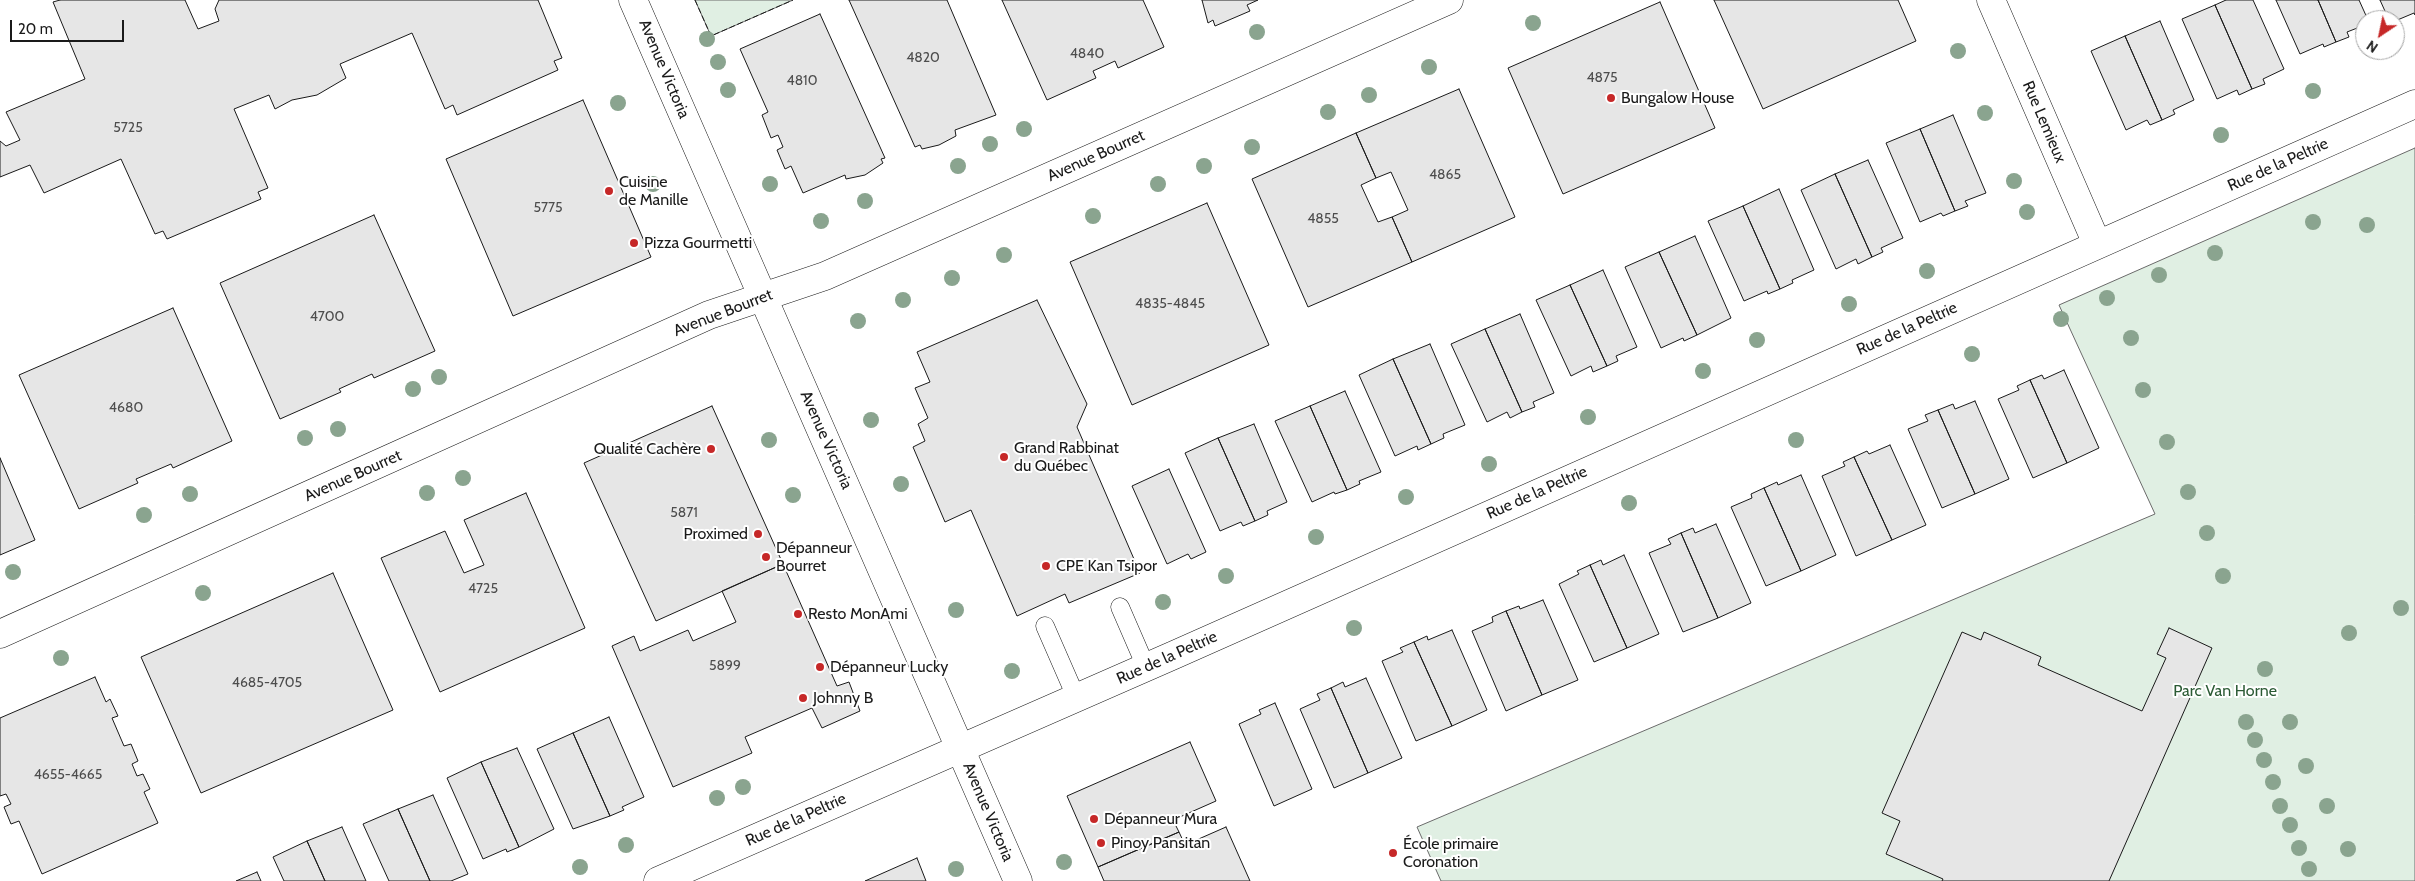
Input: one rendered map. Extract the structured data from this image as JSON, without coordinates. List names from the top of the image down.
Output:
{
  "streets": {
    "street": [
      "Avenue Victoria",
      "Rue Lemieux",
      "Avenue Bourret",
      "Rue de la Peltrie"
    ]
  },
  "crossings": [
    ["Avenue Victoria", "Avenue Bourret"],
    ["Avenue Victoria", "Rue de la Peltrie"],
    ["Rue Lemieux", "Rue de la Peltrie"]
  ],
  "parks": ["Parc Van Horne"],
  "places": [
    "Bungalow House",
    "Cuisine de Manille",
    "Pizza Gourmetti",
    "Qualité Cachère",
    "Grand Rabbinat du Québec",
    "Proximed",
    "Dépanneur Bourret",
    "CPE Kan Tsipor",
    "Resto MonAmi",
    "Dépanneur Lucky",
    "Johnny B",
    "Dépanneur Mura",
    "Pinoy Pansitan",
    "École primaire Coronation"
  ],
  "house_numbers": [
    "4840",
    "4820",
    "4875",
    "4810",
    "5725",
    "4865",
    "5775",
    "4855",
    "4835-4845",
    "4700",
    "4680",
    "5871",
    "4725",
    "5899",
    "4685-4705",
    "4655-4665"
  ],
  "scale_bar": "20 m",
  "north": "bottom left"
}
